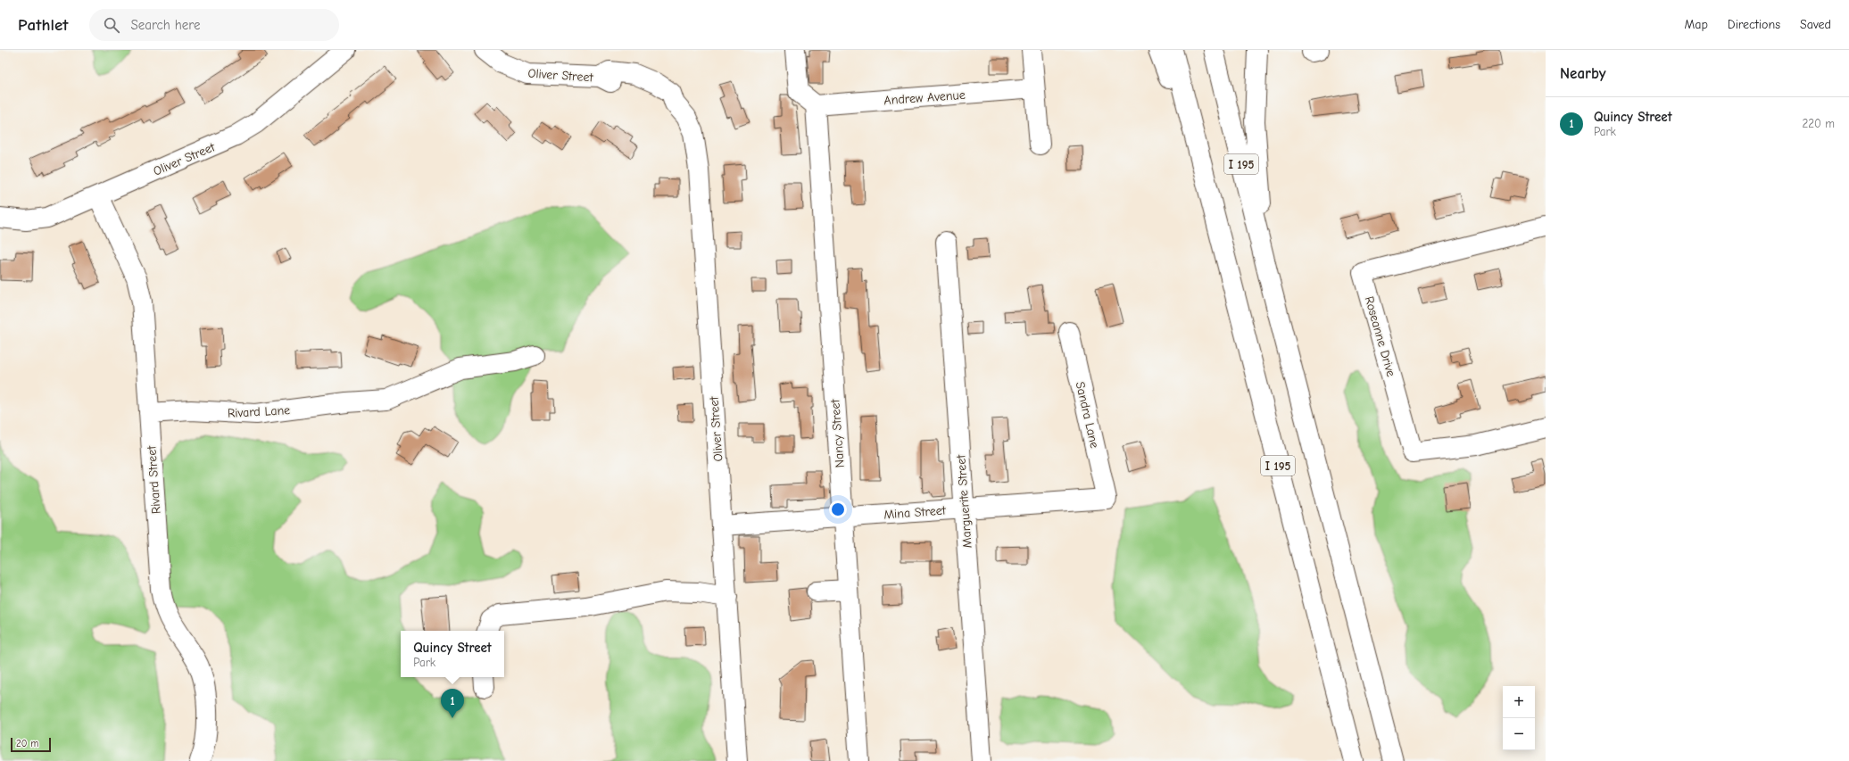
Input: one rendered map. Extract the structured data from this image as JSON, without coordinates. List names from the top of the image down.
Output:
{
  "streets": {
    "main road": [
      "Oliver Street",
      "Andrew Avenue",
      "I 195",
      "Roseanne Drive",
      "Rivard Lane",
      "Sandra Lane",
      "Nancy Street",
      "Rivard Street",
      "Marguerite Street",
      "Mina Street"
    ]
  },
  "crossings": [
    ["Oliver Street", "Rivard Street"],
    ["Oliver Street", "Mina Street"],
    ["Andrew Avenue", "Nancy Street"],
    ["Rivard Lane", "Rivard Street"],
    ["Sandra Lane", "Mina Street"],
    ["Nancy Street", "Mina Street"],
    ["Marguerite Street", "Mina Street"]
  ],
  "scale_bar": "20 m",
  "page": {
    "header": "Pathlet",
    "search": "Search here",
    "nav": ["Map", "Directions", "Saved"],
    "heading": "Nearby",
    "list": [
      {
        "mark": "1",
        "name": "Quincy Street",
        "note": "Park",
        "value": "220 m"
      }
    ],
    "popup": ["Quincy Street", "Park"],
    "map_buttons": ["+", "−"],
    "pins": "1",
    "scale": "20 m"
  }
}
